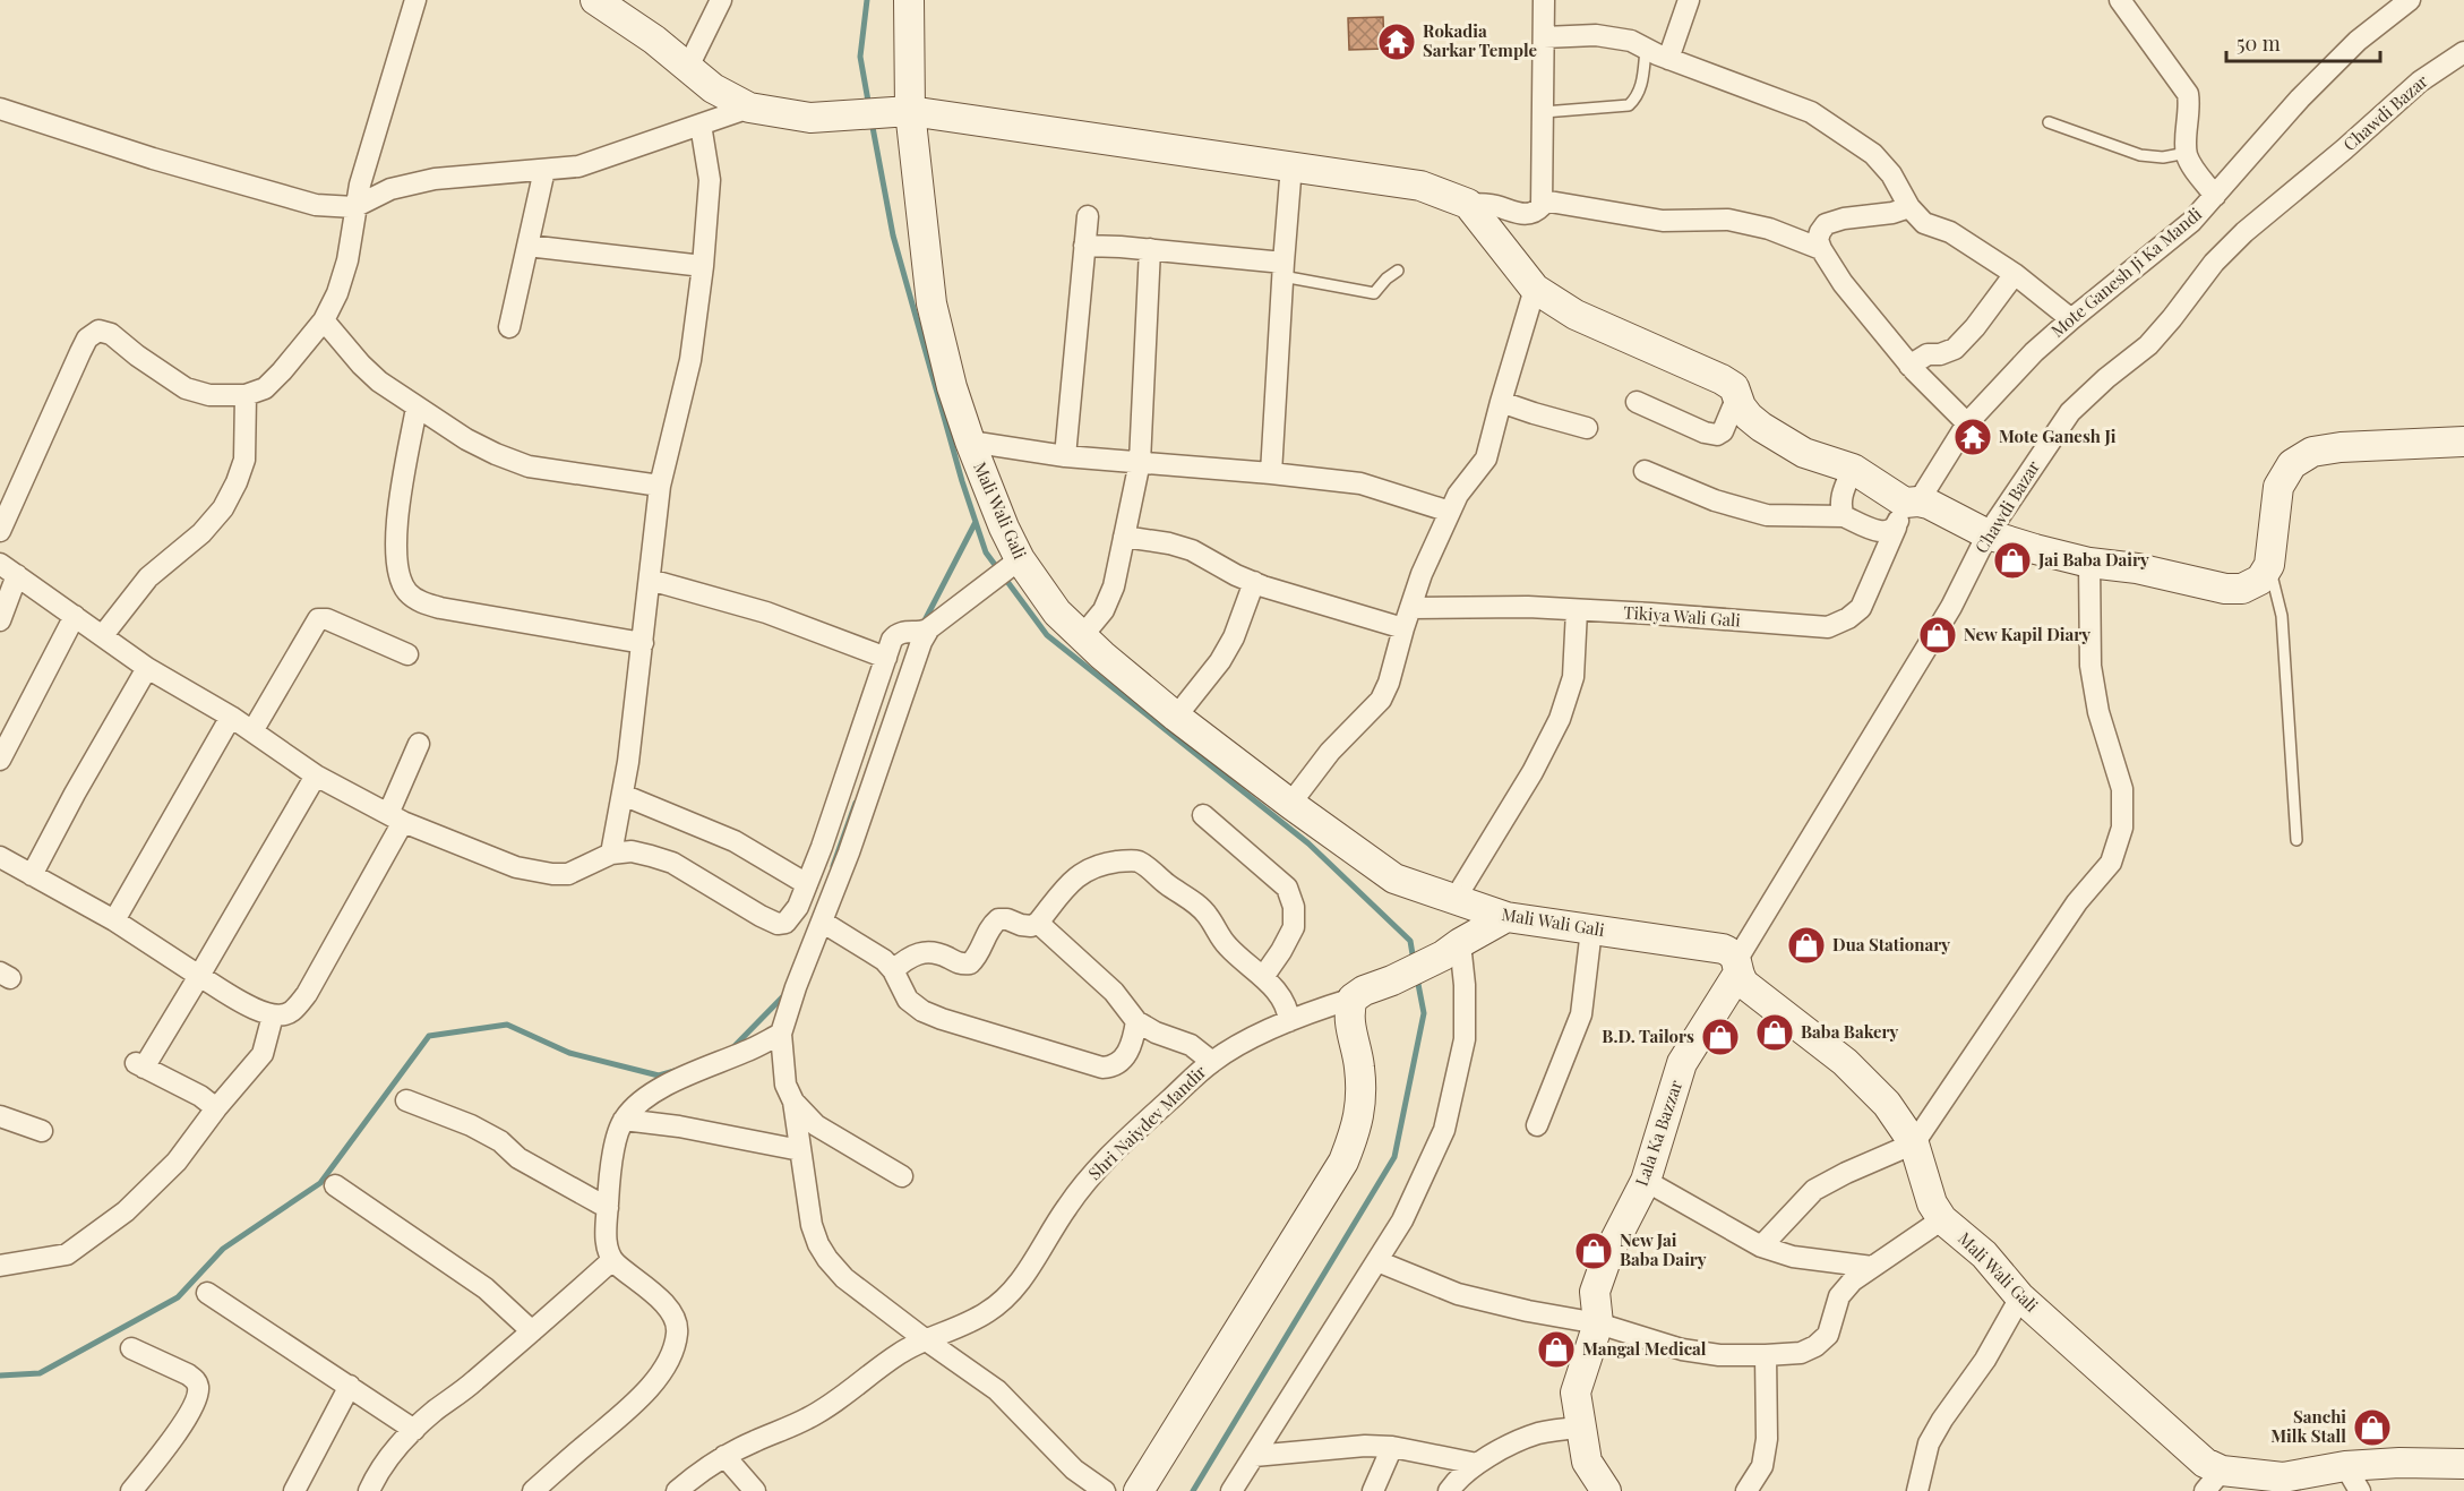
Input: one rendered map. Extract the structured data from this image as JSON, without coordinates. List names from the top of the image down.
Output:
{
  "streets": {
    "street": [
      "Chawdi Bazar",
      "Mote Ganesh Ji Ka Mandi",
      "Mali Wali Gali",
      "Tikiya Wali Gali",
      "Shri Naiydev Mandir",
      "Lala Ka Bazzar"
    ]
  },
  "crossings": [
    ["Chawdi Bazar", "Mali Wali Gali"],
    ["Chawdi Bazar", "Lala Ka Bazzar"],
    ["Mote Ganesh Ji Ka Mandi", "Tikiya Wali Gali"],
    ["Mali Wali Gali", "Lala Ka Bazzar"]
  ],
  "places": {
    "temple": ["Rokadia Sarkar Temple", "Mote Ganesh Ji"],
    "shop": [
      "Jai Baba Dairy",
      "New Kapil Diary",
      "Dua Stationary",
      "Baba Bakery",
      "B.D. Tailors",
      "New Jai Baba Dairy",
      "Mangal Medical",
      "Sanchi Milk Stall"
    ]
  },
  "scale_bar": "50 m"
}
